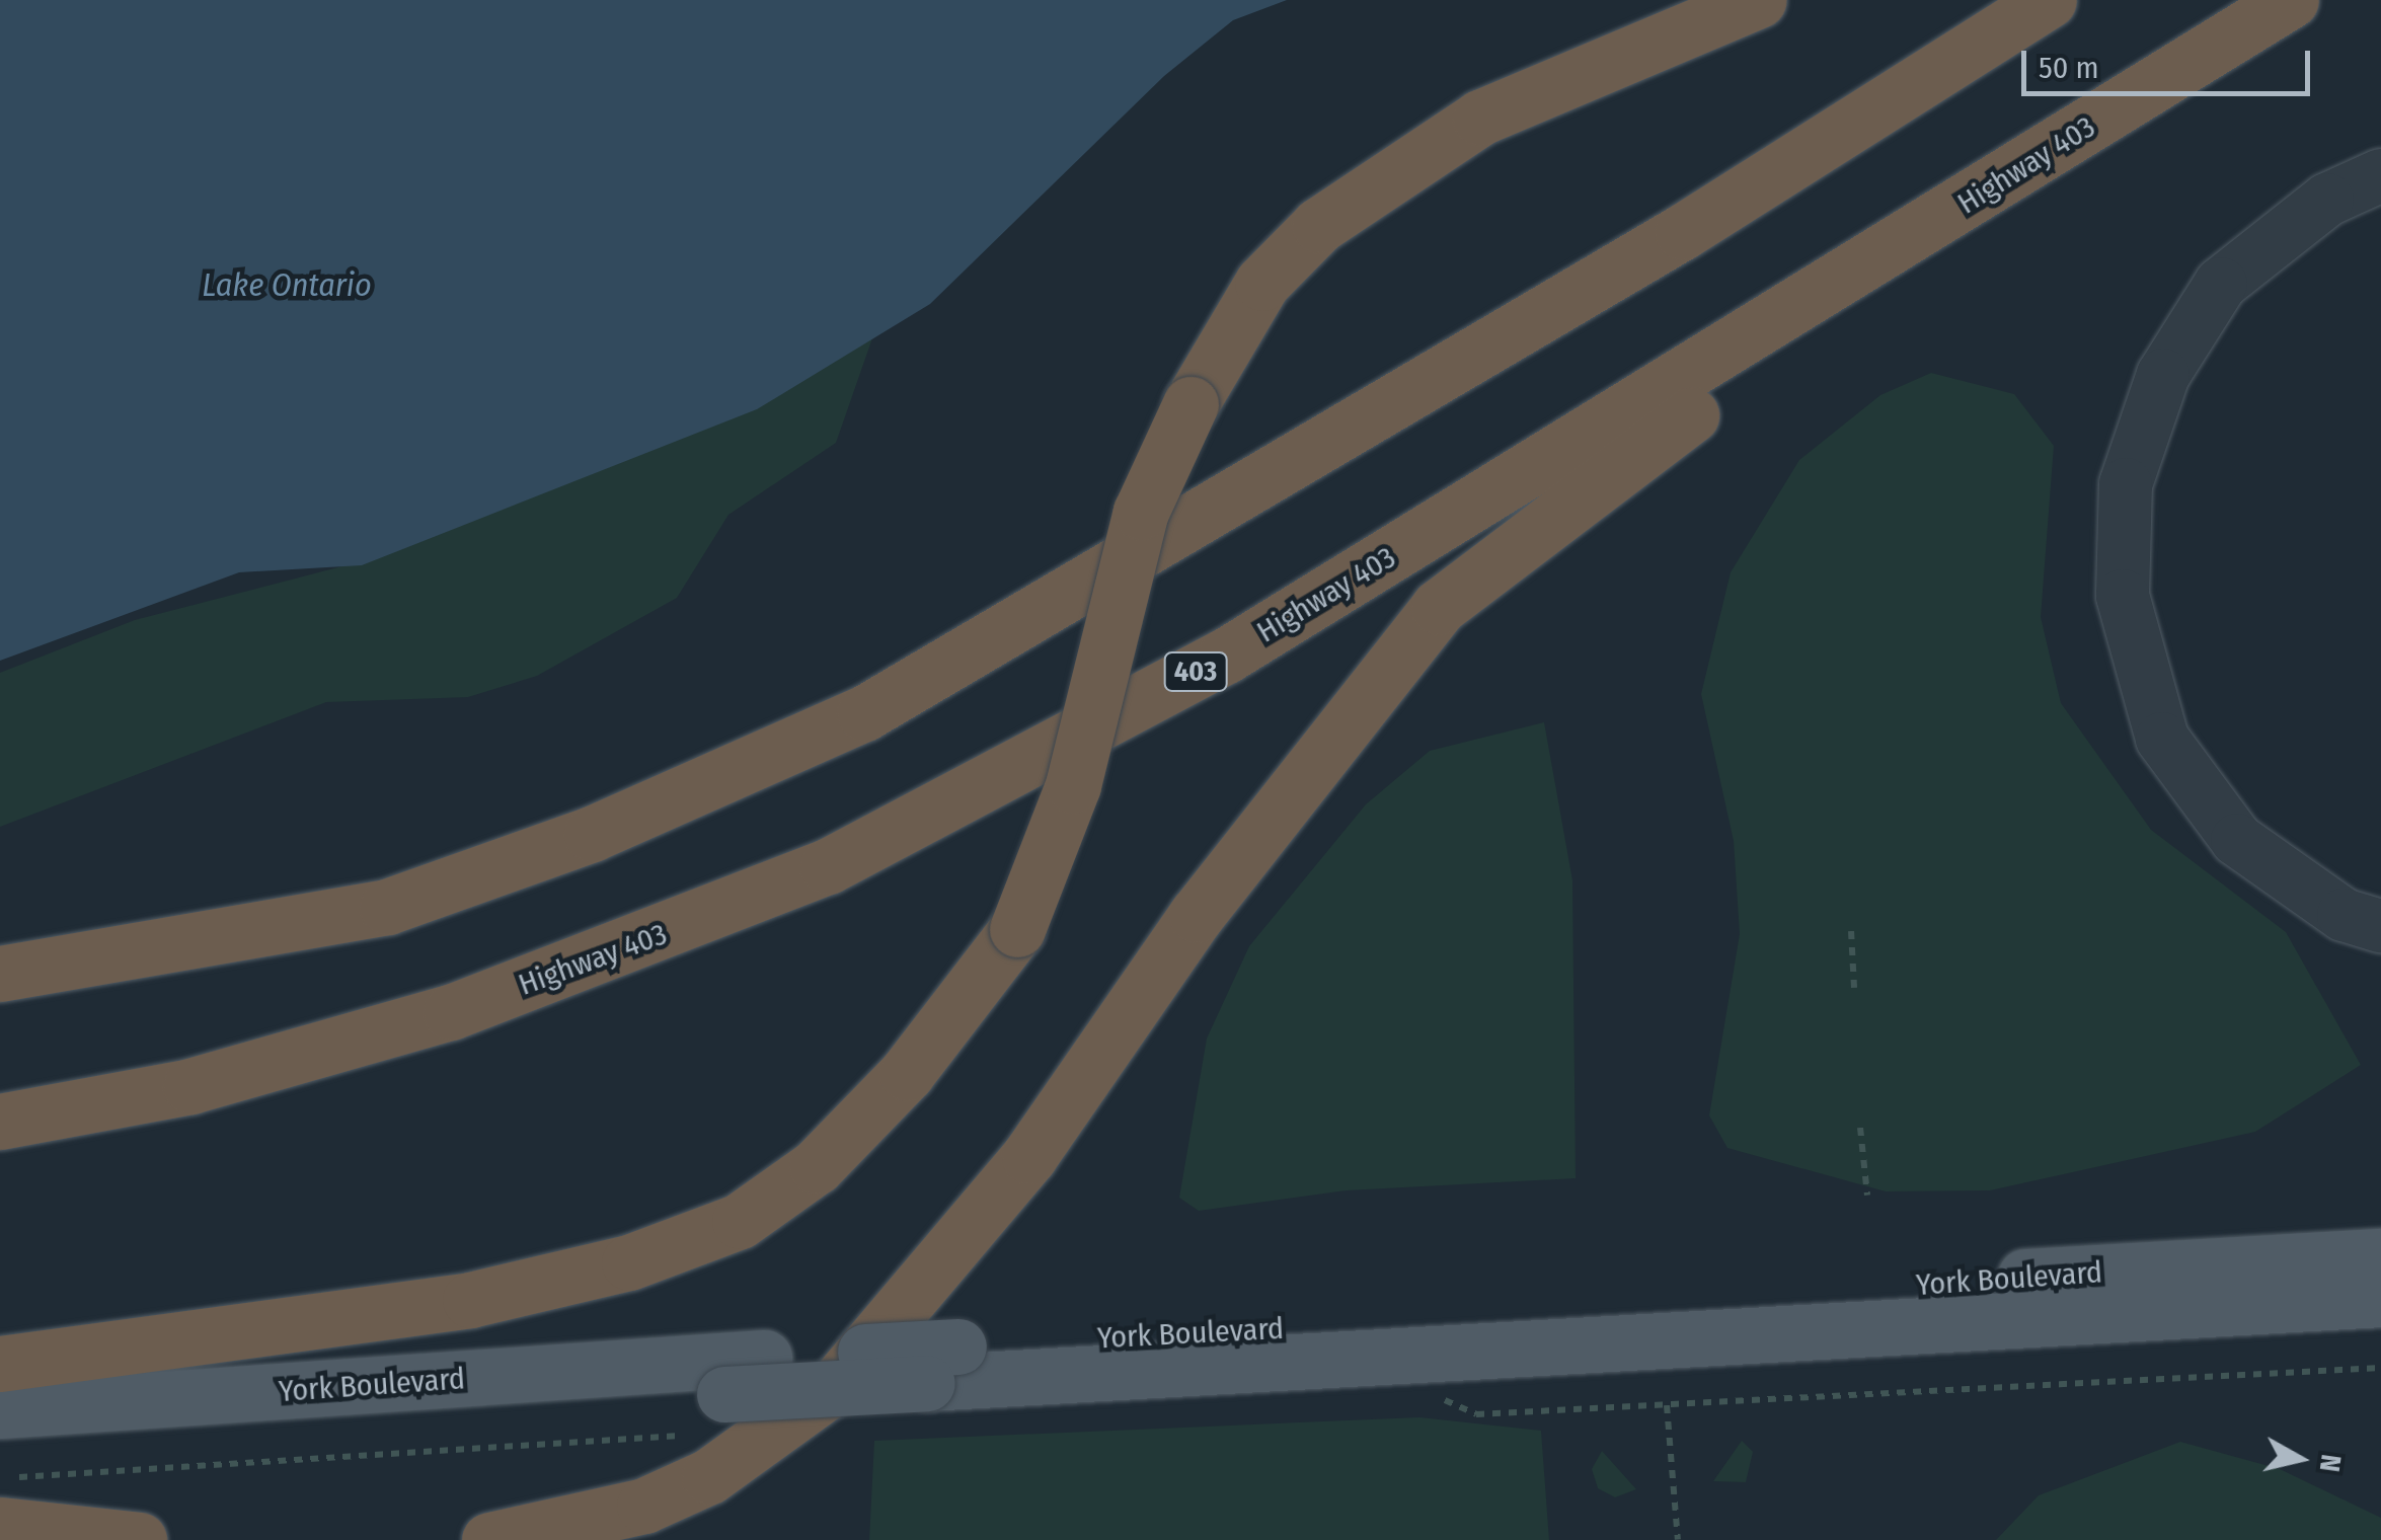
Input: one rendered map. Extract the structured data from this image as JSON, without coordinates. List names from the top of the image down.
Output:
{
  "streets": {
    "highway": ["Highway 403", "403"],
    "main road": ["York Boulevard"]
  },
  "water": ["Lake Ontario"],
  "scale_bar": "50 m",
  "north": "right"
}
